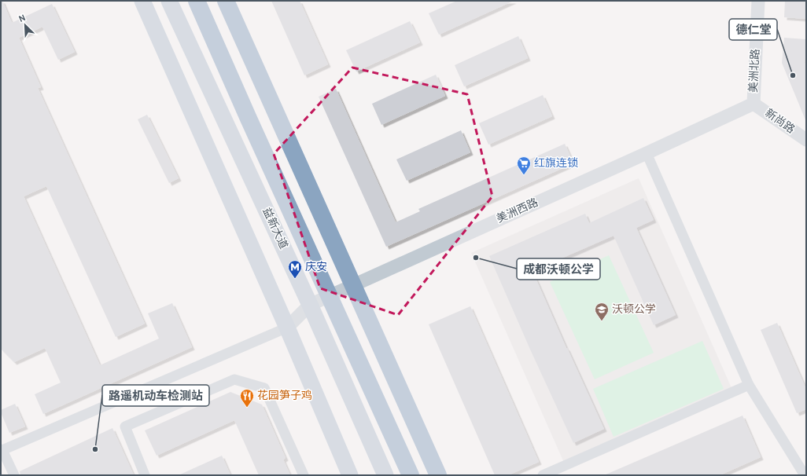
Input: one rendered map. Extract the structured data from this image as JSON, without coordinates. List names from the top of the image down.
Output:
{
  "streets": {
    "main road": ["益新大道"],
    "street": ["美洲北路", "新尚路", "美洲西路"]
  },
  "crossings": [
    ["美洲北路", "新尚路"],
    ["美洲北路", "美洲西路"],
    ["新尚路", "美洲西路"],
    ["美洲西路", "益新大道"]
  ],
  "places": {
    "other": ["德仁堂", "成都沃顿公学", "路遥机动车检测站"],
    "supermarket": ["红旗连锁"],
    "metro station": ["庆安"],
    "school or university": ["沃顿公学"],
    "restaurant": ["花园笋子鸡"]
  },
  "north": "top left"
}
